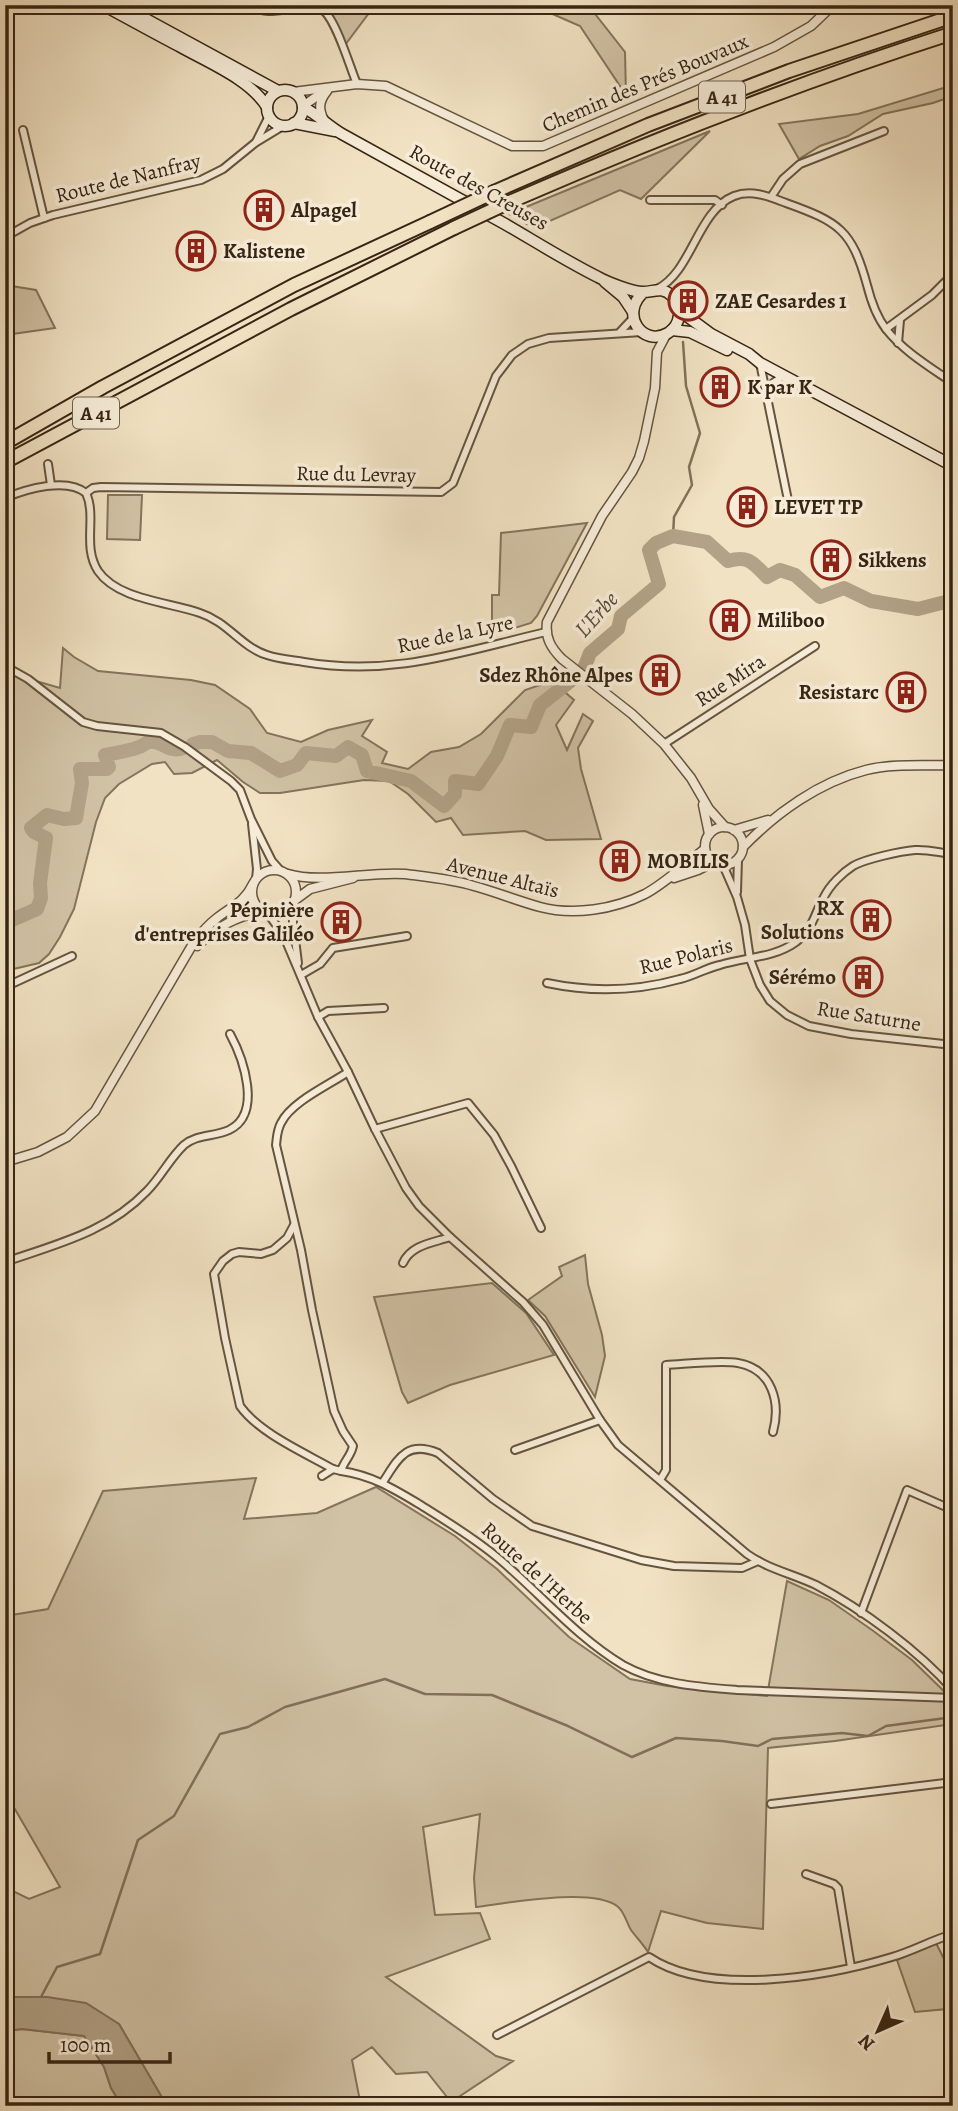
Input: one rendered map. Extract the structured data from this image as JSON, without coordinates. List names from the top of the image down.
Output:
{
  "streets": {
    "highway": ["A 41"],
    "main road": ["Route des Creuses"],
    "street": [
      "Chemin des Prés Bouvaux",
      "Route de Nanfray",
      "Rue du Levray",
      "Rue de la Lyre",
      "Rue Mira",
      "Avenue Altaïs",
      "Rue Polaris",
      "Rue Saturne",
      "Route de l'Herbe"
    ]
  },
  "crossings": [
    ["Route de Nanfray", "Route des Creuses"],
    ["Route des Creuses", "Rue du Levray"],
    ["Route des Creuses", "Rue de la Lyre"],
    ["Rue du Levray", "Rue de la Lyre"],
    ["Rue de la Lyre", "Rue Mira"],
    ["Rue de la Lyre", "Avenue Altaïs"],
    ["Rue de la Lyre", "Rue Saturne"],
    ["Avenue Altaïs", "Rue Saturne"],
    ["Rue Polaris", "Rue Saturne"]
  ],
  "water": ["L'Erbe"],
  "places": {
    "building": [
      "Alpagel",
      "Kalistene",
      "ZAE Cesardes 1",
      "K par K",
      "LEVET TP",
      "Sikkens",
      "Miliboo",
      "Sdez Rhône Alpes",
      "Resistarc",
      "MOBILIS",
      "RX Solutions",
      "Pépinière d'entreprises Galiléo",
      "Sérémo"
    ]
  },
  "scale_bar": "100 m",
  "north": "bottom left"
}
